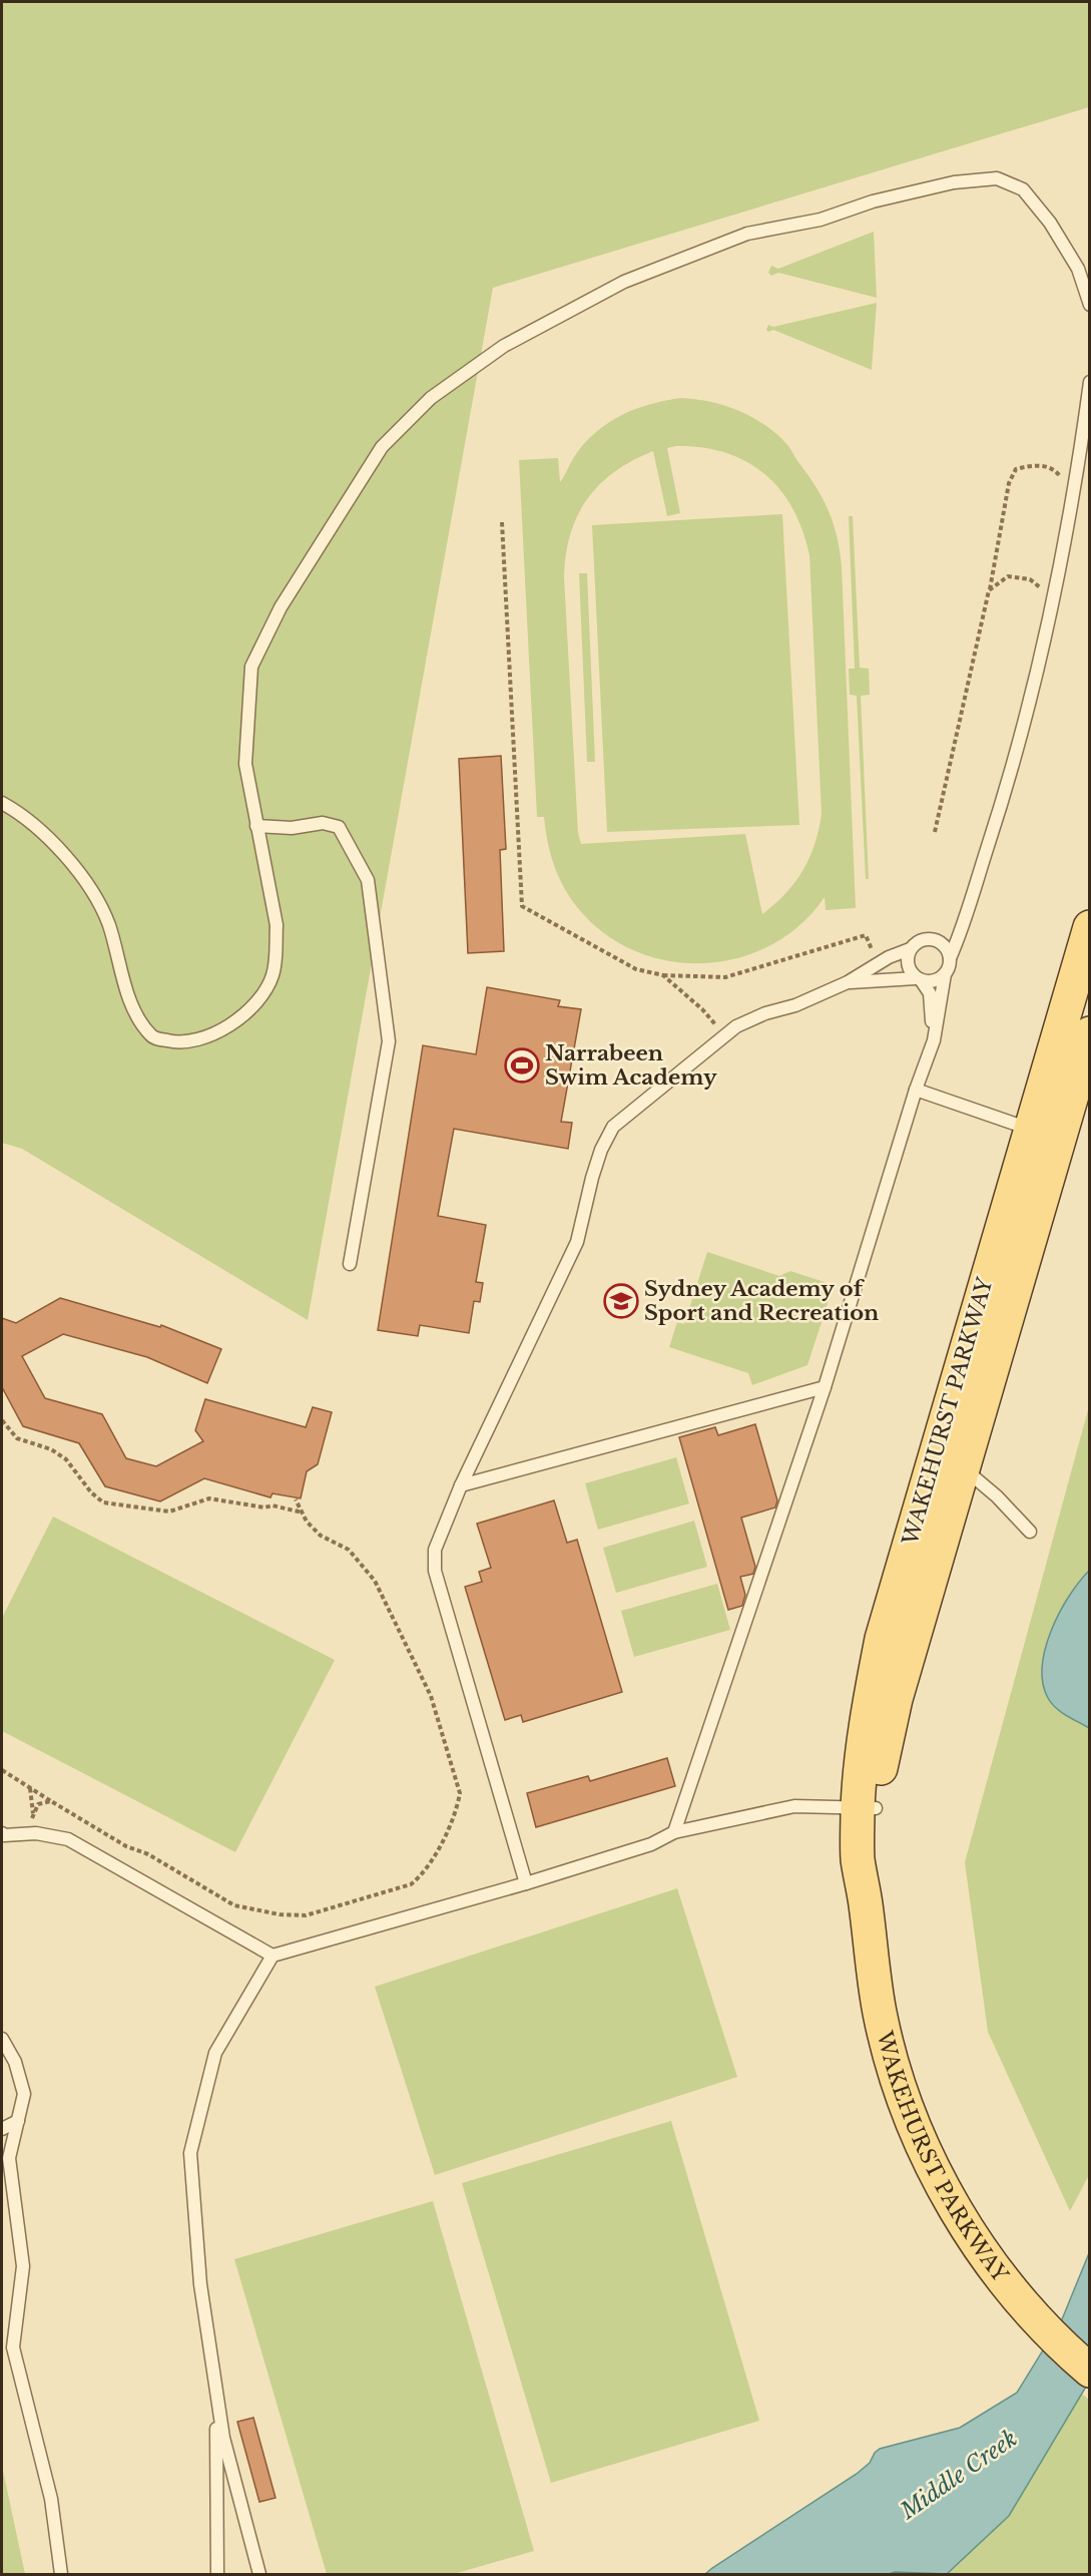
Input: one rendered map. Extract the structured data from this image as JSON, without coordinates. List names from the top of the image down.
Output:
{
  "streets": {
    "main road": ["WAKEHURST PARKWAY"]
  },
  "water": ["Middle Creek"],
  "places": {
    "sports": ["Narrabeen Swim Academy"],
    "school or university": ["Sydney Academy of Sport and Recreation"]
  }
}
